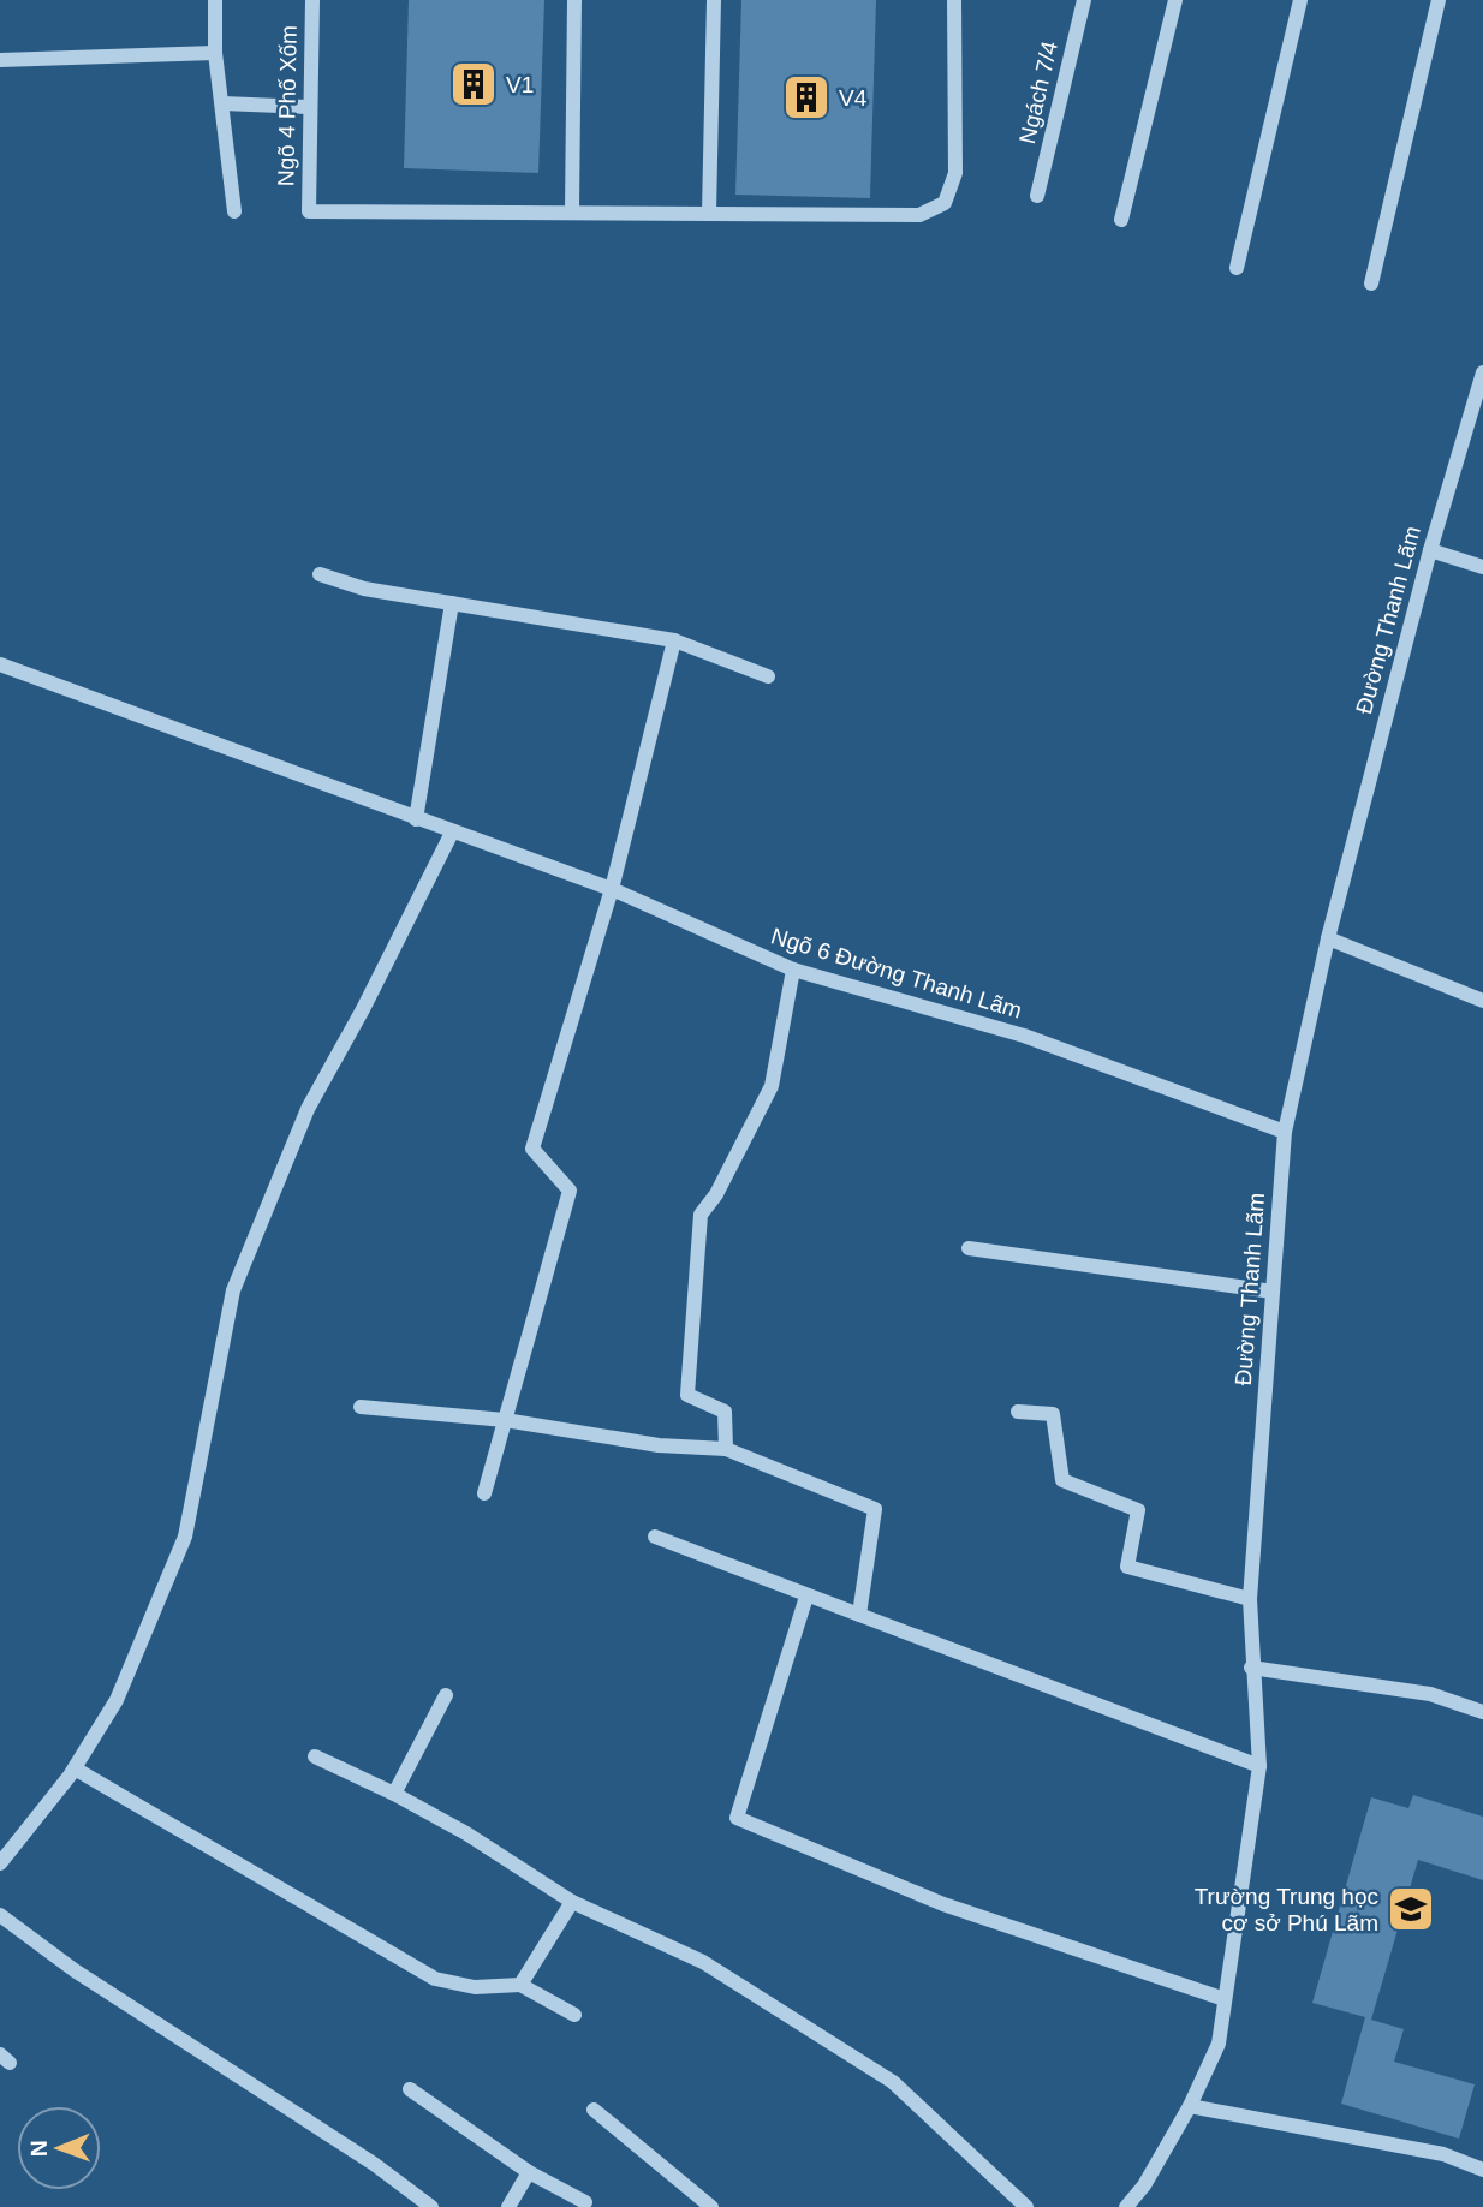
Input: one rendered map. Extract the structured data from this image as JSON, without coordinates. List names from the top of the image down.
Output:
{
  "streets": {
    "street": [
      "Ngách 7/4",
      "Ngõ 4 Phố Xốm",
      "Đường Thanh Lãm",
      "Ngõ 6 Đường Thanh Lãm"
    ]
  },
  "crossings": [
    ["Đường Thanh Lãm", "Ngõ 6 Đường Thanh Lãm"]
  ],
  "places": {
    "building": ["V1", "V4"],
    "school or university": ["Trường Trung học cơ sở Phú Lãm"]
  },
  "north": "left"
}
